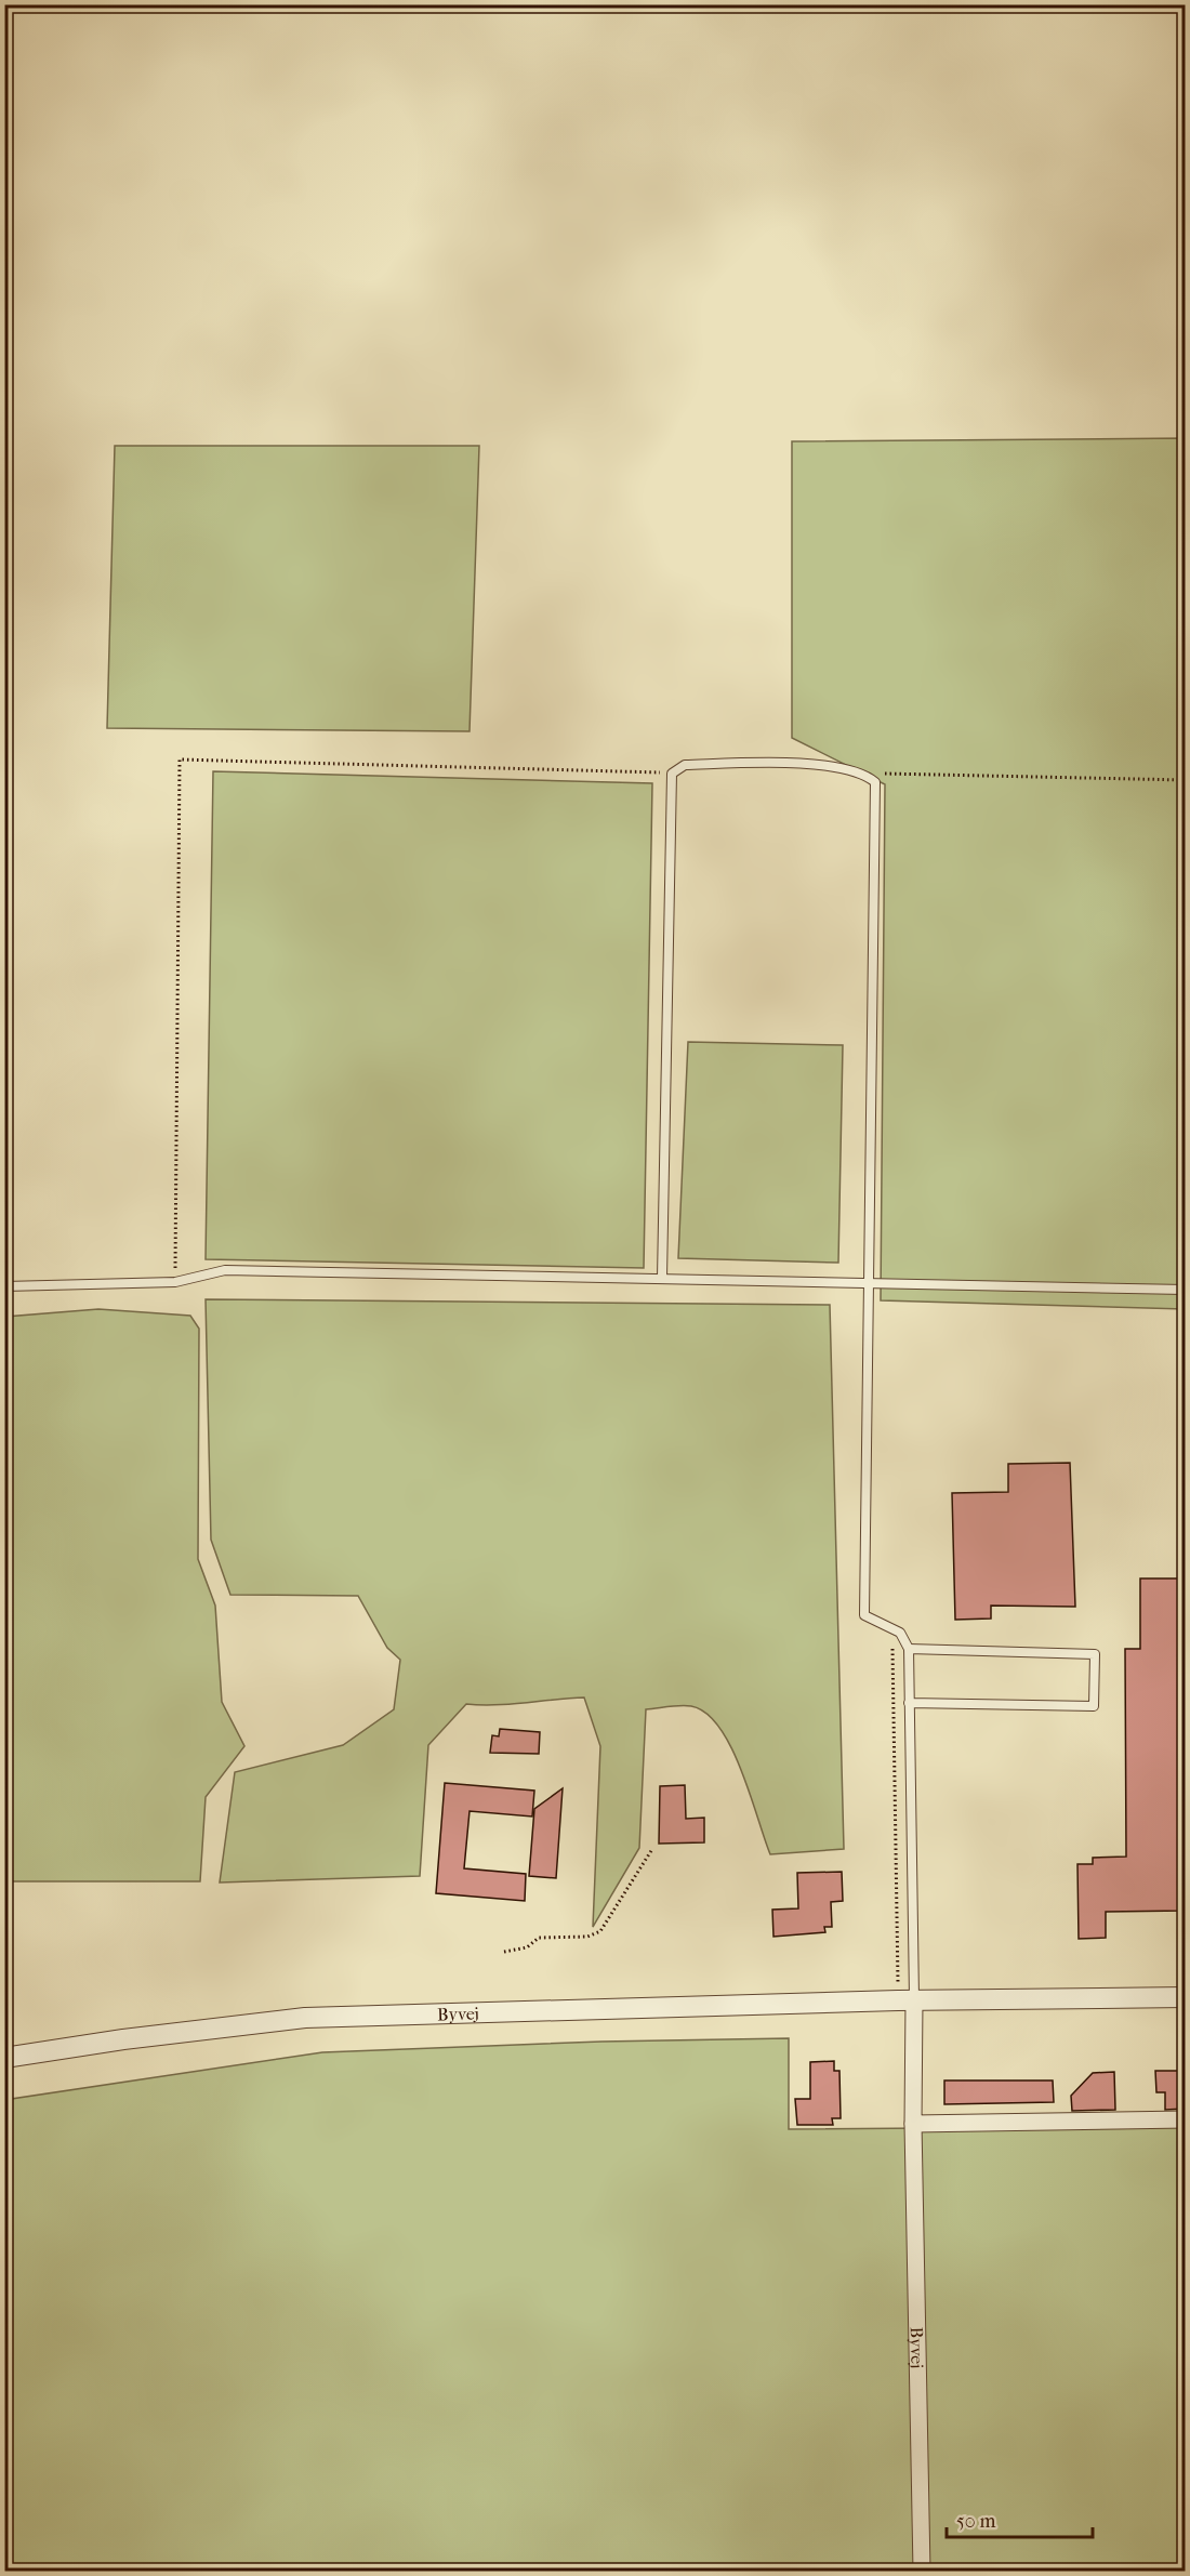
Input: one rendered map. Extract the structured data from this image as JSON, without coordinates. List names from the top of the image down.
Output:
{
  "streets": {
    "street": ["Byvej"]
  },
  "scale_bar": "50 m"
}
